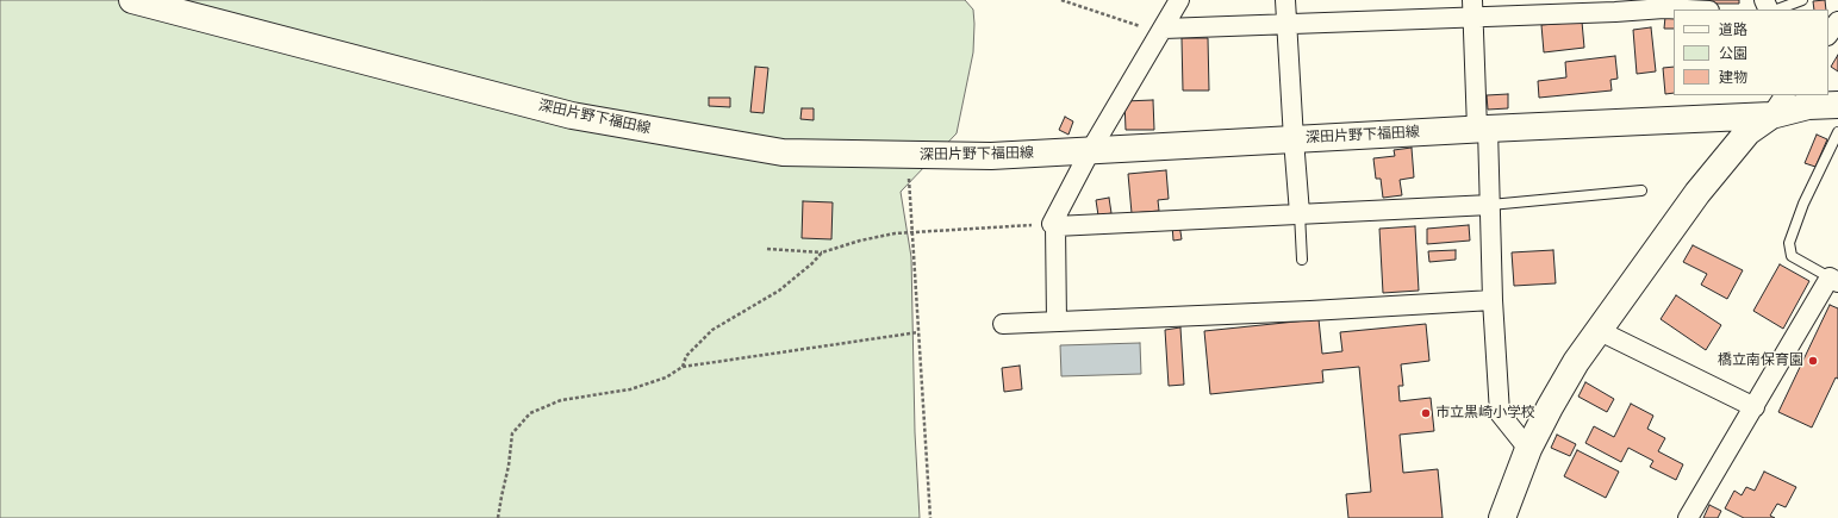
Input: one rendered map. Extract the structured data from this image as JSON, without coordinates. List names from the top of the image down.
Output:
{
  "streets": {
    "main road": ["深田片野下福田線"]
  },
  "places": ["橋立南保育園", "市立黒崎小学校"],
  "legend": ["道路", "公園", "建物"]
}
